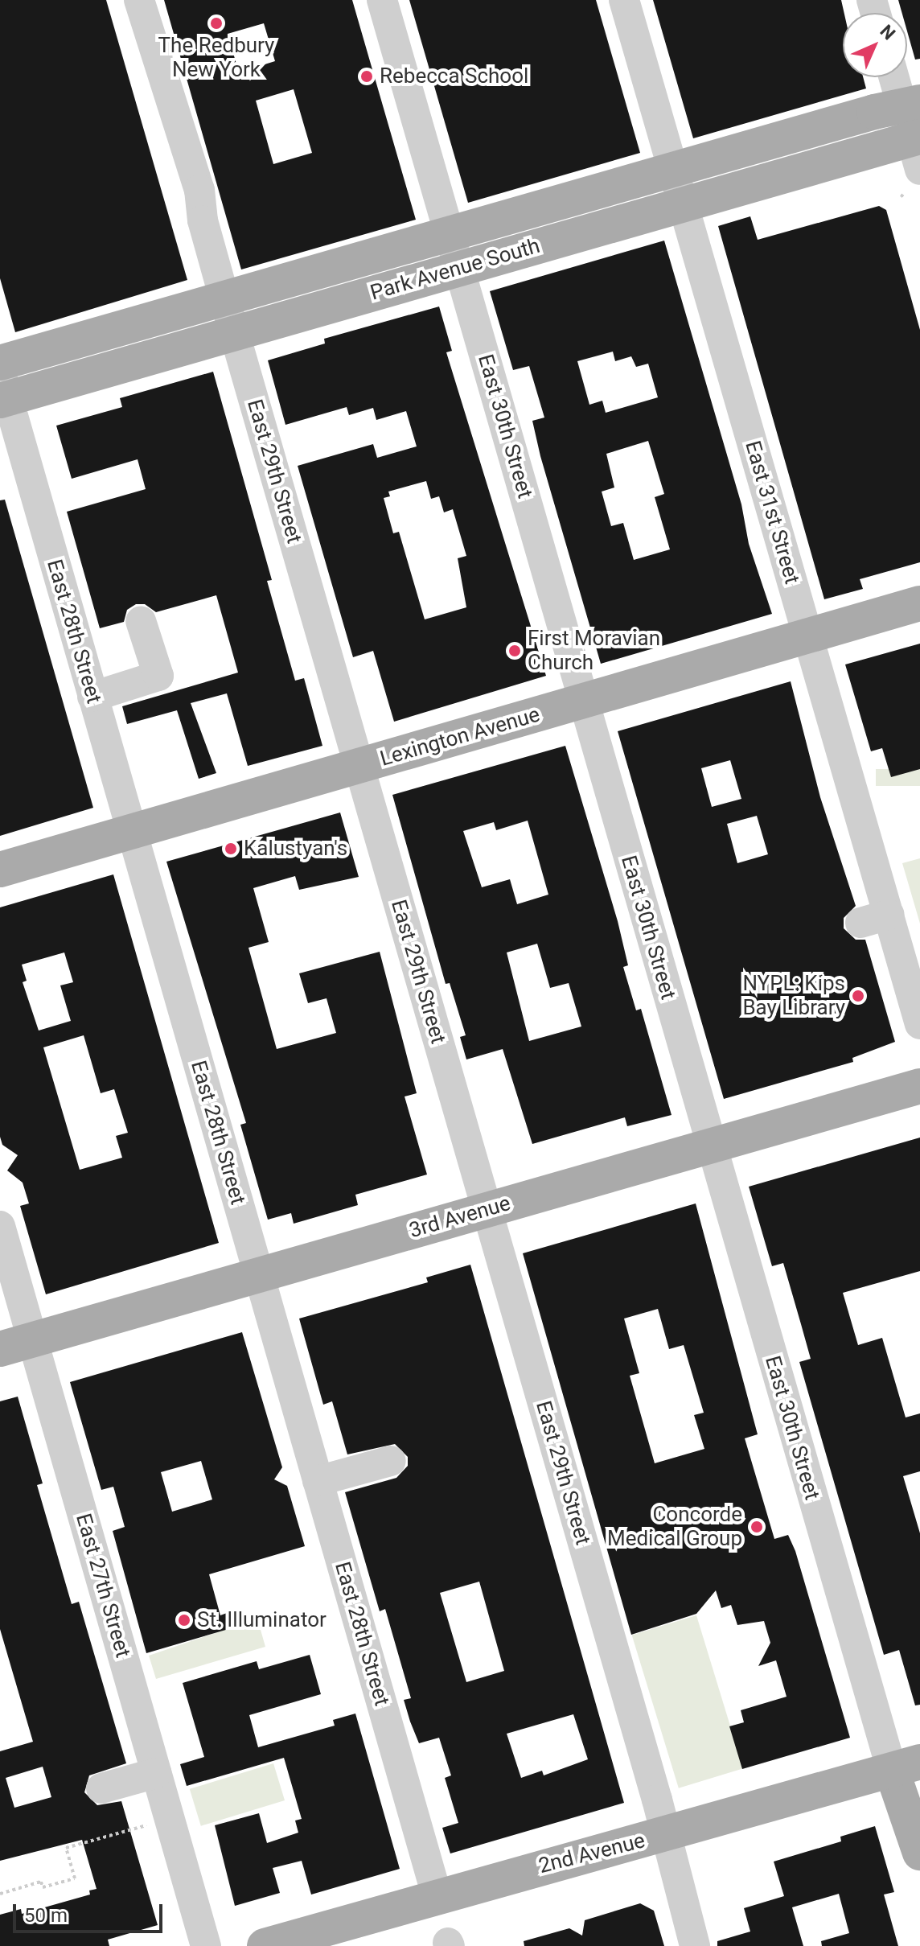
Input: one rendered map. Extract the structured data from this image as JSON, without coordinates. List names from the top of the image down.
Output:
{
  "streets": {
    "main road": [
      "Park Avenue South",
      "East 30th Street",
      "Lexington Avenue",
      "3rd Avenue",
      "2nd Avenue"
    ],
    "street": [
      "East 29th Street",
      "East 31st Street",
      "East 28th Street",
      "East 27th Street"
    ]
  },
  "crossings": [
    ["Park Avenue South", "East 30th Street"],
    ["Park Avenue South", "East 29th Street"],
    ["Park Avenue South", "East 31st Street"],
    ["Park Avenue South", "East 28th Street"],
    ["East 30th Street", "Lexington Avenue"],
    ["East 30th Street", "3rd Avenue"],
    ["East 30th Street", "2nd Avenue"],
    ["East 29th Street", "Lexington Avenue"],
    ["East 29th Street", "3rd Avenue"],
    ["East 29th Street", "2nd Avenue"],
    ["East 31st Street", "Lexington Avenue"],
    ["East 28th Street", "Lexington Avenue"],
    ["East 28th Street", "3rd Avenue"],
    ["East 28th Street", "2nd Avenue"],
    ["3rd Avenue", "East 27th Street"]
  ],
  "places": [
    "The Redbury New York",
    "Rebecca School",
    "First Moravian Church",
    "Kalustyan's",
    "NYPL: Kips Bay Library",
    "Concorde Medical Group",
    "St. Illuminator"
  ],
  "scale_bar": "50 m",
  "north": "top right"
}
